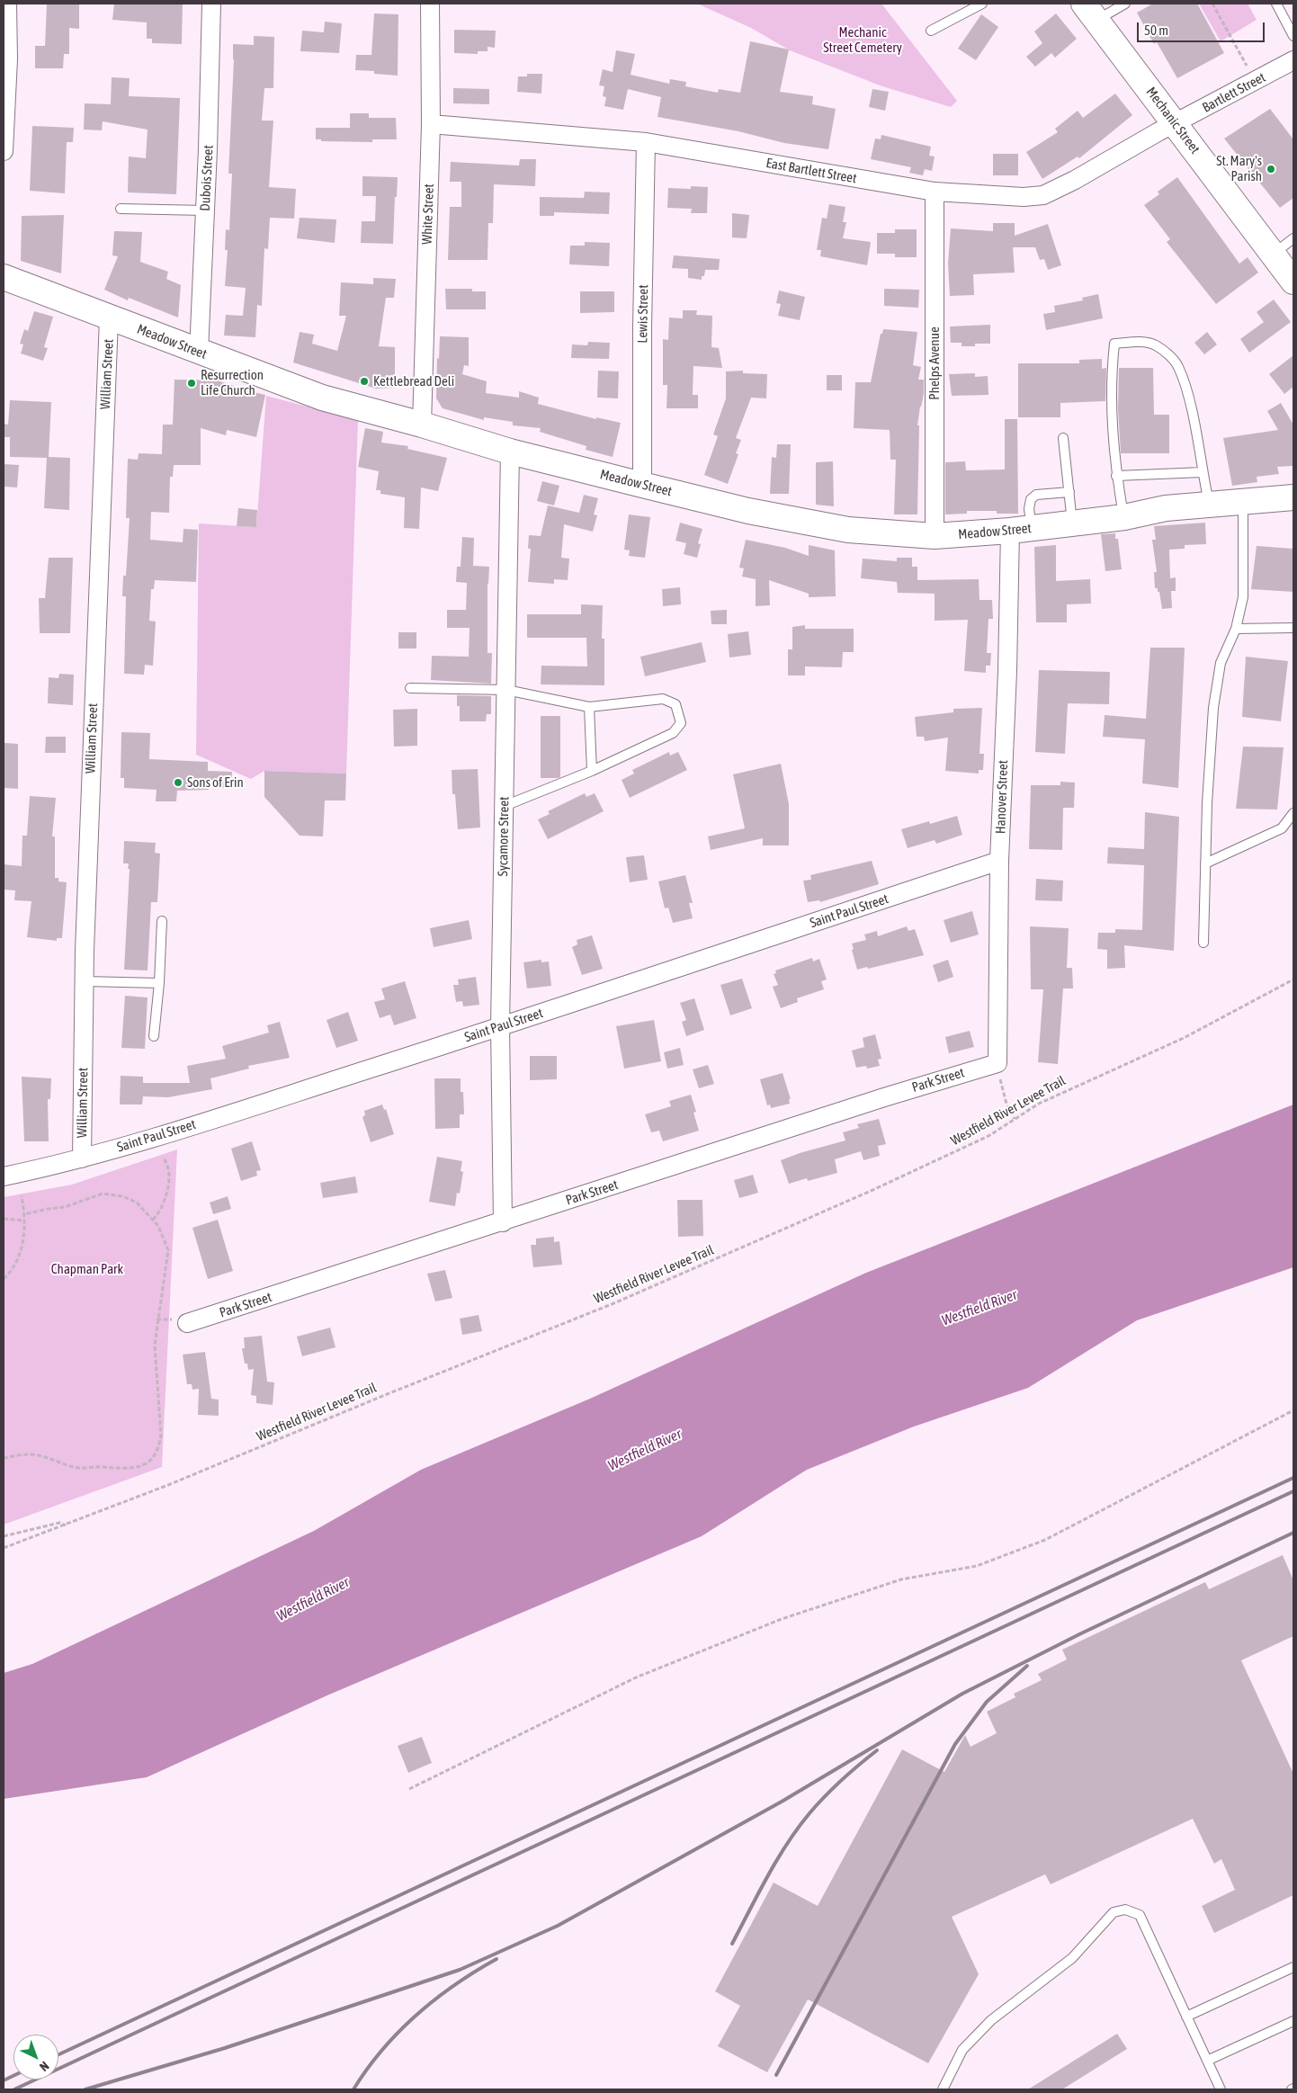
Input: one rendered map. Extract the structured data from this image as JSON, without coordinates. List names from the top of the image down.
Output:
{
  "streets": {
    "street": [
      "Bartlett Street",
      "Mechanic Street",
      "East Bartlett Street",
      "Dubois Street",
      "White Street",
      "Lewis Street",
      "Meadow Street",
      "Phelps Avenue",
      "William Street",
      "Hanover Street",
      "Sycamore Street",
      "Saint Paul Street",
      "Park Street"
    ],
    "path": ["Westfield River Levee Trail"]
  },
  "crossings": [
    ["Bartlett Street", "Mechanic Street"],
    ["Bartlett Street", "East Bartlett Street"],
    ["Mechanic Street", "East Bartlett Street"],
    ["East Bartlett Street", "White Street"],
    ["East Bartlett Street", "Lewis Street"],
    ["East Bartlett Street", "Phelps Avenue"],
    ["Dubois Street", "Meadow Street"],
    ["White Street", "Meadow Street"],
    ["Lewis Street", "Meadow Street"],
    ["Meadow Street", "Phelps Avenue"],
    ["Meadow Street", "William Street"],
    ["Meadow Street", "Hanover Street"],
    ["Meadow Street", "Sycamore Street"],
    ["William Street", "Saint Paul Street"],
    ["Hanover Street", "Saint Paul Street"],
    ["Hanover Street", "Park Street"],
    ["Sycamore Street", "Saint Paul Street"],
    ["Sycamore Street", "Park Street"]
  ],
  "water": ["Westfield River"],
  "parks": ["Mechanic Street Cemetery", "Chapman Park"],
  "places": [
    "St. Mary's Parish",
    "Kettlebread Deli",
    "Resurrection Life Church",
    "Sons of Erin"
  ],
  "scale_bar": "50 m",
  "north": "bottom right"
}
